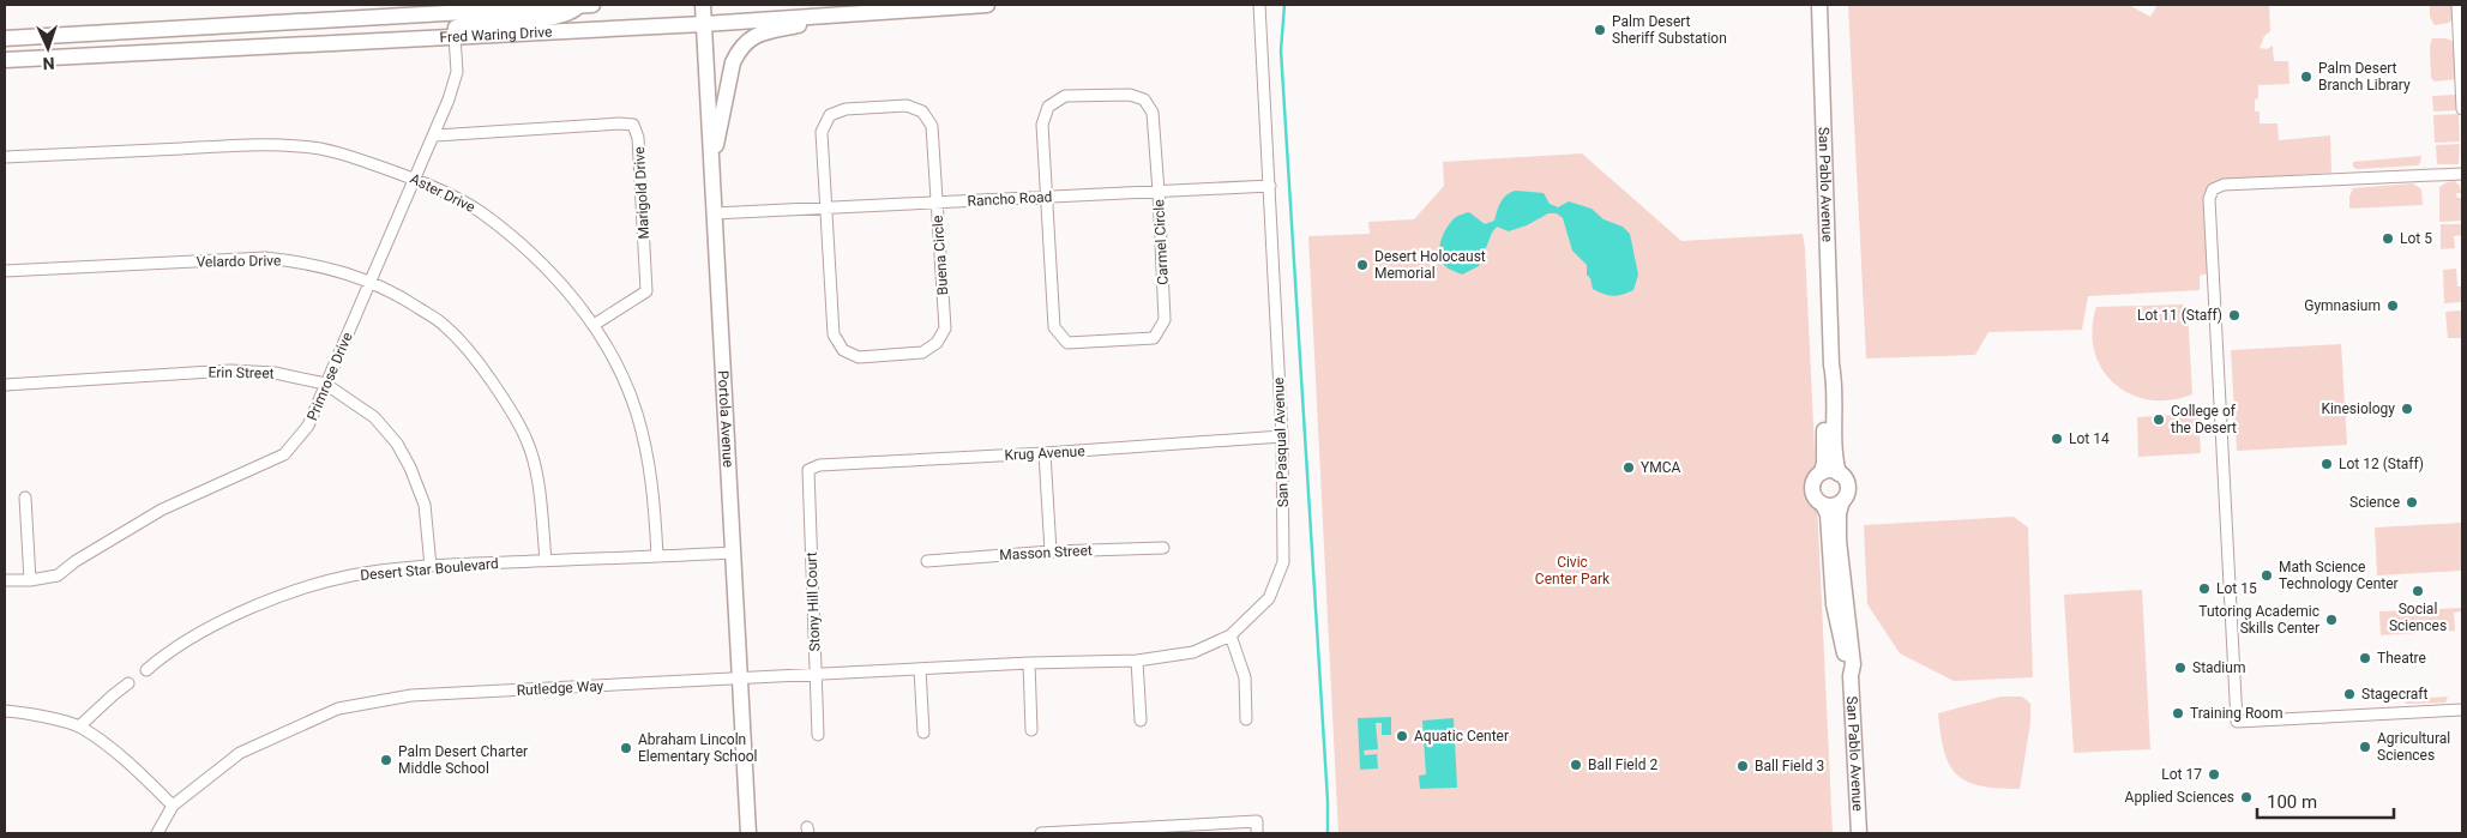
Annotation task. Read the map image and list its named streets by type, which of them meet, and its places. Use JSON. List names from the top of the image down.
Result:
{
  "streets": {
    "main road": ["Fred Waring Drive", "San Pablo Avenue", "Portola Avenue"],
    "street": [
      "Aster Drive",
      "Marigold Drive",
      "Rancho Road",
      "Carmel Circle",
      "Buena Circle",
      "Velardo Drive",
      "Erin Street",
      "Primrose Drive",
      "San Pasqual Avenue",
      "Krug Avenue",
      "Masson Street",
      "Desert Star Boulevard",
      "Stony Hill Court",
      "Rutledge Way"
    ]
  },
  "crossings": [
    ["Fred Waring Drive", "Primrose Drive"],
    ["Fred Waring Drive", "Portola Avenue"],
    ["Aster Drive", "Marigold Drive"],
    ["Aster Drive", "Primrose Drive"],
    ["Aster Drive", "Desert Star Boulevard"],
    ["Marigold Drive", "Primrose Drive"],
    ["Rancho Road", "Carmel Circle"],
    ["Rancho Road", "Buena Circle"],
    ["Rancho Road", "Portola Avenue"],
    ["Rancho Road", "San Pasqual Avenue"],
    ["Velardo Drive", "Primrose Drive"],
    ["Velardo Drive", "Desert Star Boulevard"],
    ["Erin Street", "Primrose Drive"],
    ["Erin Street", "Desert Star Boulevard"],
    ["Portola Avenue", "Desert Star Boulevard"],
    ["Portola Avenue", "Rutledge Way"],
    ["San Pasqual Avenue", "Krug Avenue"],
    ["San Pasqual Avenue", "Rutledge Way"],
    ["Krug Avenue", "Stony Hill Court"],
    ["Stony Hill Court", "Rutledge Way"]
  ],
  "parks": ["Civic Center Park"],
  "places": [
    "Palm Desert Sheriff Substation",
    "Palm Desert Branch Library",
    "Lot 5",
    "Desert Holocaust Memorial",
    "Gymnasium",
    "Lot 11 (Staff)",
    "Kinesiology",
    "College of the Desert",
    "Lot 14",
    "Lot 12 (Staff)",
    "YMCA",
    "Science",
    "Math Science Technology Center",
    "Lot 15",
    "Social Sciences",
    "Tutoring Academic Skills Center",
    "Theatre",
    "Stadium",
    "Stagecraft",
    "Training Room",
    "Aquatic Center",
    "Agricultural Sciences",
    "Abraham Lincoln Elementary School",
    "Palm Desert Charter Middle School",
    "Ball Field 2",
    "Ball Field 3",
    "Lot 17",
    "Applied Sciences"
  ],
  "scale_bar": "100 m",
  "north": "bottom"
}
